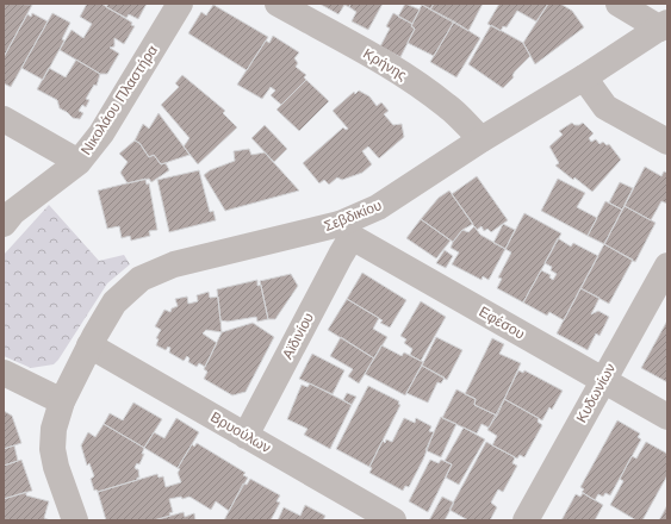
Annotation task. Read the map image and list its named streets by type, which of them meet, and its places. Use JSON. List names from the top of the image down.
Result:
{
  "streets": {
    "street": [
      "Κρήνης",
      "Νικολάου Πλαστήρα",
      "Σεβδικίου",
      "Εφέσου",
      "Αϊδινίου",
      "Κυδωνίων",
      "Βρυούλων"
    ]
  },
  "crossings": [
    ["Κρήνης", "Σεβδικίου"],
    ["Σεβδικίου", "Εφέσου"],
    ["Σεβδικίου", "Αϊδινίου"],
    ["Σεβδικίου", "Βρυούλων"],
    ["Εφέσου", "Αϊδινίου"],
    ["Εφέσου", "Κυδωνίων"],
    ["Αϊδινίου", "Βρυούλων"]
  ]
}
